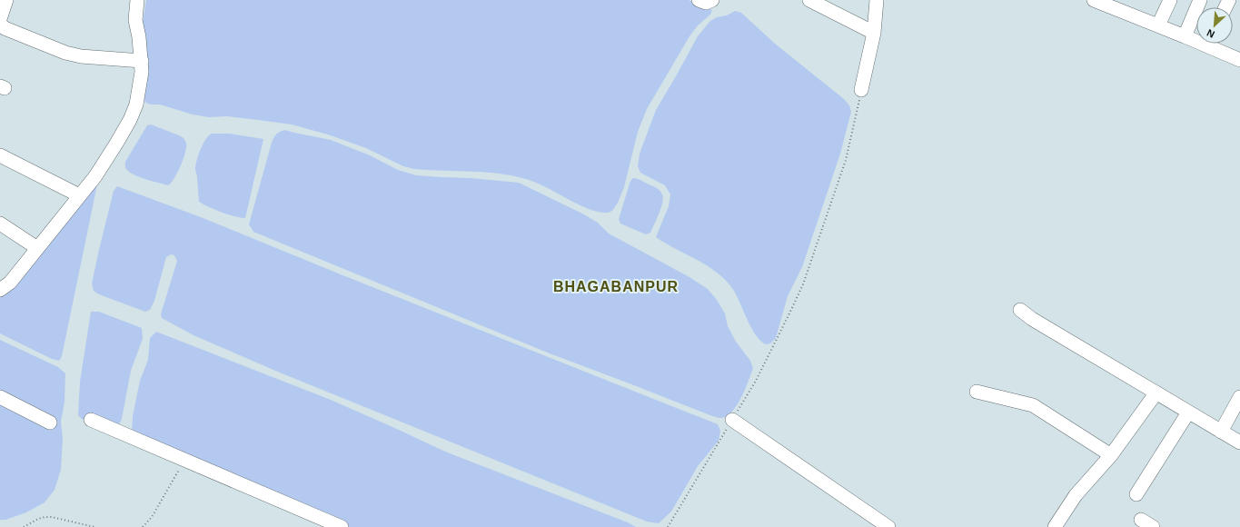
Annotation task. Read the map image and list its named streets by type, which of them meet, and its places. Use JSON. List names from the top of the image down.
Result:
{
  "districts": ["BHAGABANPUR"],
  "north": "bottom left"
}
